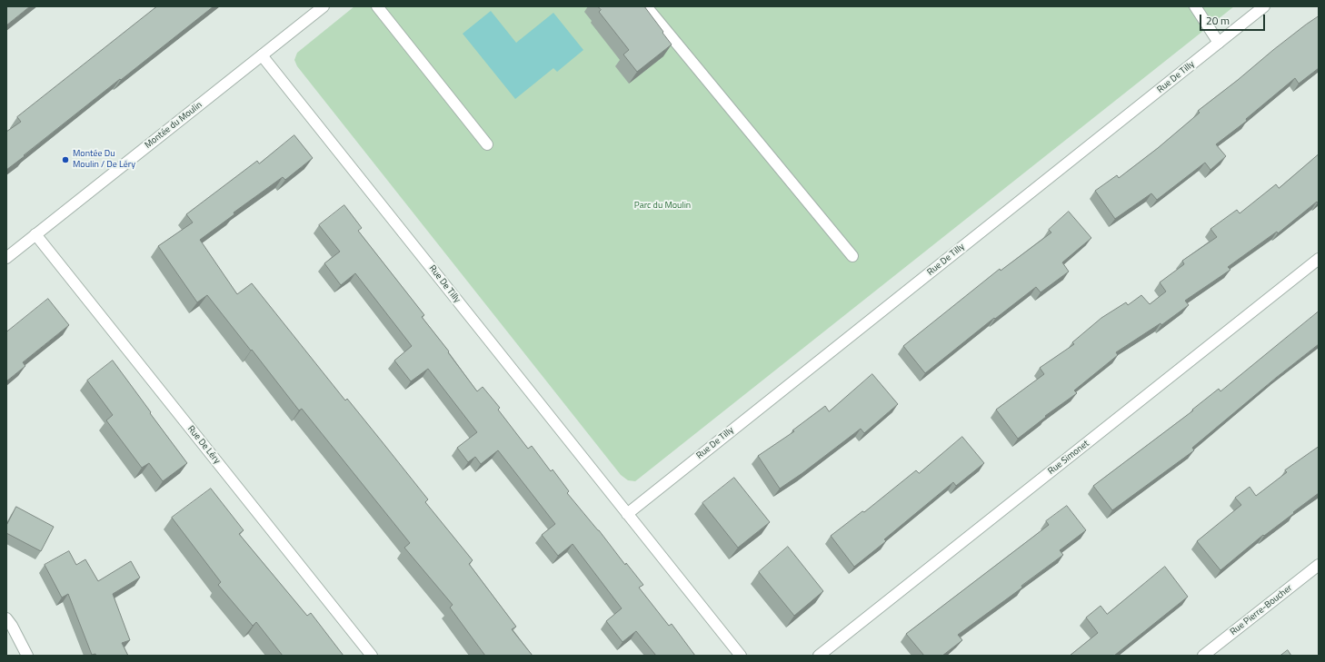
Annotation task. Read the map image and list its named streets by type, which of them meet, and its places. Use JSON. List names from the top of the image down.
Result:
{
  "streets": {
    "street": [
      "Rue De Tilly",
      "Montée du Moulin",
      "Rue De Léry",
      "Rue Simonet",
      "Rue Pierre-Boucher"
    ]
  },
  "crossings": [
    ["Rue De Tilly", "Montée du Moulin"],
    ["Montée du Moulin", "Rue De Léry"]
  ],
  "parks": ["Parc du Moulin"],
  "places": ["Montée Du Moulin / De Léry"],
  "scale_bar": "20 m"
}
